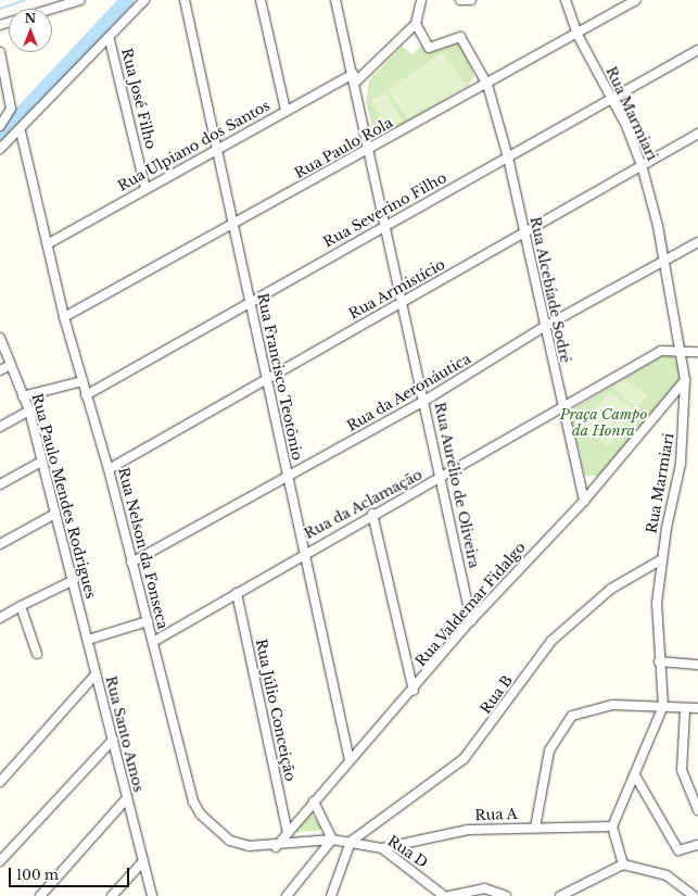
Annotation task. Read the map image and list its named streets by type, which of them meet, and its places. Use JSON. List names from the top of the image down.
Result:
{
  "streets": {
    "street": [
      "Rua José Filho",
      "Rua Marmiari",
      "Rua Ulpiano dos Santos",
      "Rua Paulo Rola",
      "Rua Severino Filho",
      "Rua Armistício",
      "Rua Alcebíade Sodré",
      "Rua Francisco Teotônio",
      "Rua da Aeronáutica",
      "Rua Aurélio de Oliveira",
      "Rua Paulo Mendes Rodrigues",
      "Rua da Aclamação",
      "Rua Nelson da Fonseca",
      "Rua Valdemar Fidalgo",
      "Rua B",
      "Rua Júlio Conceição",
      "Rua Santo Amos",
      "Rua A",
      "Rua D"
    ]
  },
  "crossings": [
    ["Rua José Filho", "Rua Ulpiano dos Santos"],
    ["Rua Marmiari", "Rua Paulo Rola"],
    ["Rua Marmiari", "Rua Severino Filho"],
    ["Rua Marmiari", "Rua Armistício"],
    ["Rua Marmiari", "Rua da Aeronáutica"],
    ["Rua Marmiari", "Rua da Aclamação"],
    ["Rua Marmiari", "Rua Valdemar Fidalgo"],
    ["Rua Marmiari", "Rua B"],
    ["Rua Marmiari", "Rua A"],
    ["Rua Ulpiano dos Santos", "Rua Francisco Teotônio"],
    ["Rua Ulpiano dos Santos", "Rua Aurélio de Oliveira"],
    ["Rua Ulpiano dos Santos", "Rua Nelson da Fonseca"],
    ["Rua Paulo Rola", "Rua Alcebíade Sodré"],
    ["Rua Paulo Rola", "Rua Francisco Teotônio"],
    ["Rua Paulo Rola", "Rua Aurélio de Oliveira"],
    ["Rua Paulo Rola", "Rua Nelson da Fonseca"],
    ["Rua Severino Filho", "Rua Alcebíade Sodré"],
    ["Rua Severino Filho", "Rua Francisco Teotônio"],
    ["Rua Severino Filho", "Rua Aurélio de Oliveira"],
    ["Rua Severino Filho", "Rua Nelson da Fonseca"],
    ["Rua Armistício", "Rua Alcebíade Sodré"],
    ["Rua Armistício", "Rua Francisco Teotônio"],
    ["Rua Armistício", "Rua Aurélio de Oliveira"],
    ["Rua Armistício", "Rua Nelson da Fonseca"],
    ["Rua Alcebíade Sodré", "Rua da Aeronáutica"],
    ["Rua Alcebíade Sodré", "Rua da Aclamação"],
    ["Rua Alcebíade Sodré", "Rua Valdemar Fidalgo"],
    ["Rua Francisco Teotônio", "Rua da Aeronáutica"],
    ["Rua Francisco Teotônio", "Rua da Aclamação"],
    ["Rua Francisco Teotônio", "Rua Valdemar Fidalgo"],
    ["Rua da Aeronáutica", "Rua Aurélio de Oliveira"],
    ["Rua da Aeronáutica", "Rua Nelson da Fonseca"],
    ["Rua Aurélio de Oliveira", "Rua da Aclamação"],
    ["Rua Aurélio de Oliveira", "Rua Valdemar Fidalgo"],
    ["Rua Paulo Mendes Rodrigues", "Rua Santo Amos"],
    ["Rua da Aclamação", "Rua Nelson da Fonseca"],
    ["Rua da Aclamação", "Rua Júlio Conceição"],
    ["Rua Nelson da Fonseca", "Rua Valdemar Fidalgo"],
    ["Rua Nelson da Fonseca", "Rua B"],
    ["Rua Nelson da Fonseca", "Rua D"],
    ["Rua Valdemar Fidalgo", "Rua Júlio Conceição"],
    ["Rua B", "Rua D"],
    ["Rua A", "Rua D"]
  ],
  "parks": ["Praça Campo da Honra"],
  "scale_bar": "100 m",
  "north": "top"
}
